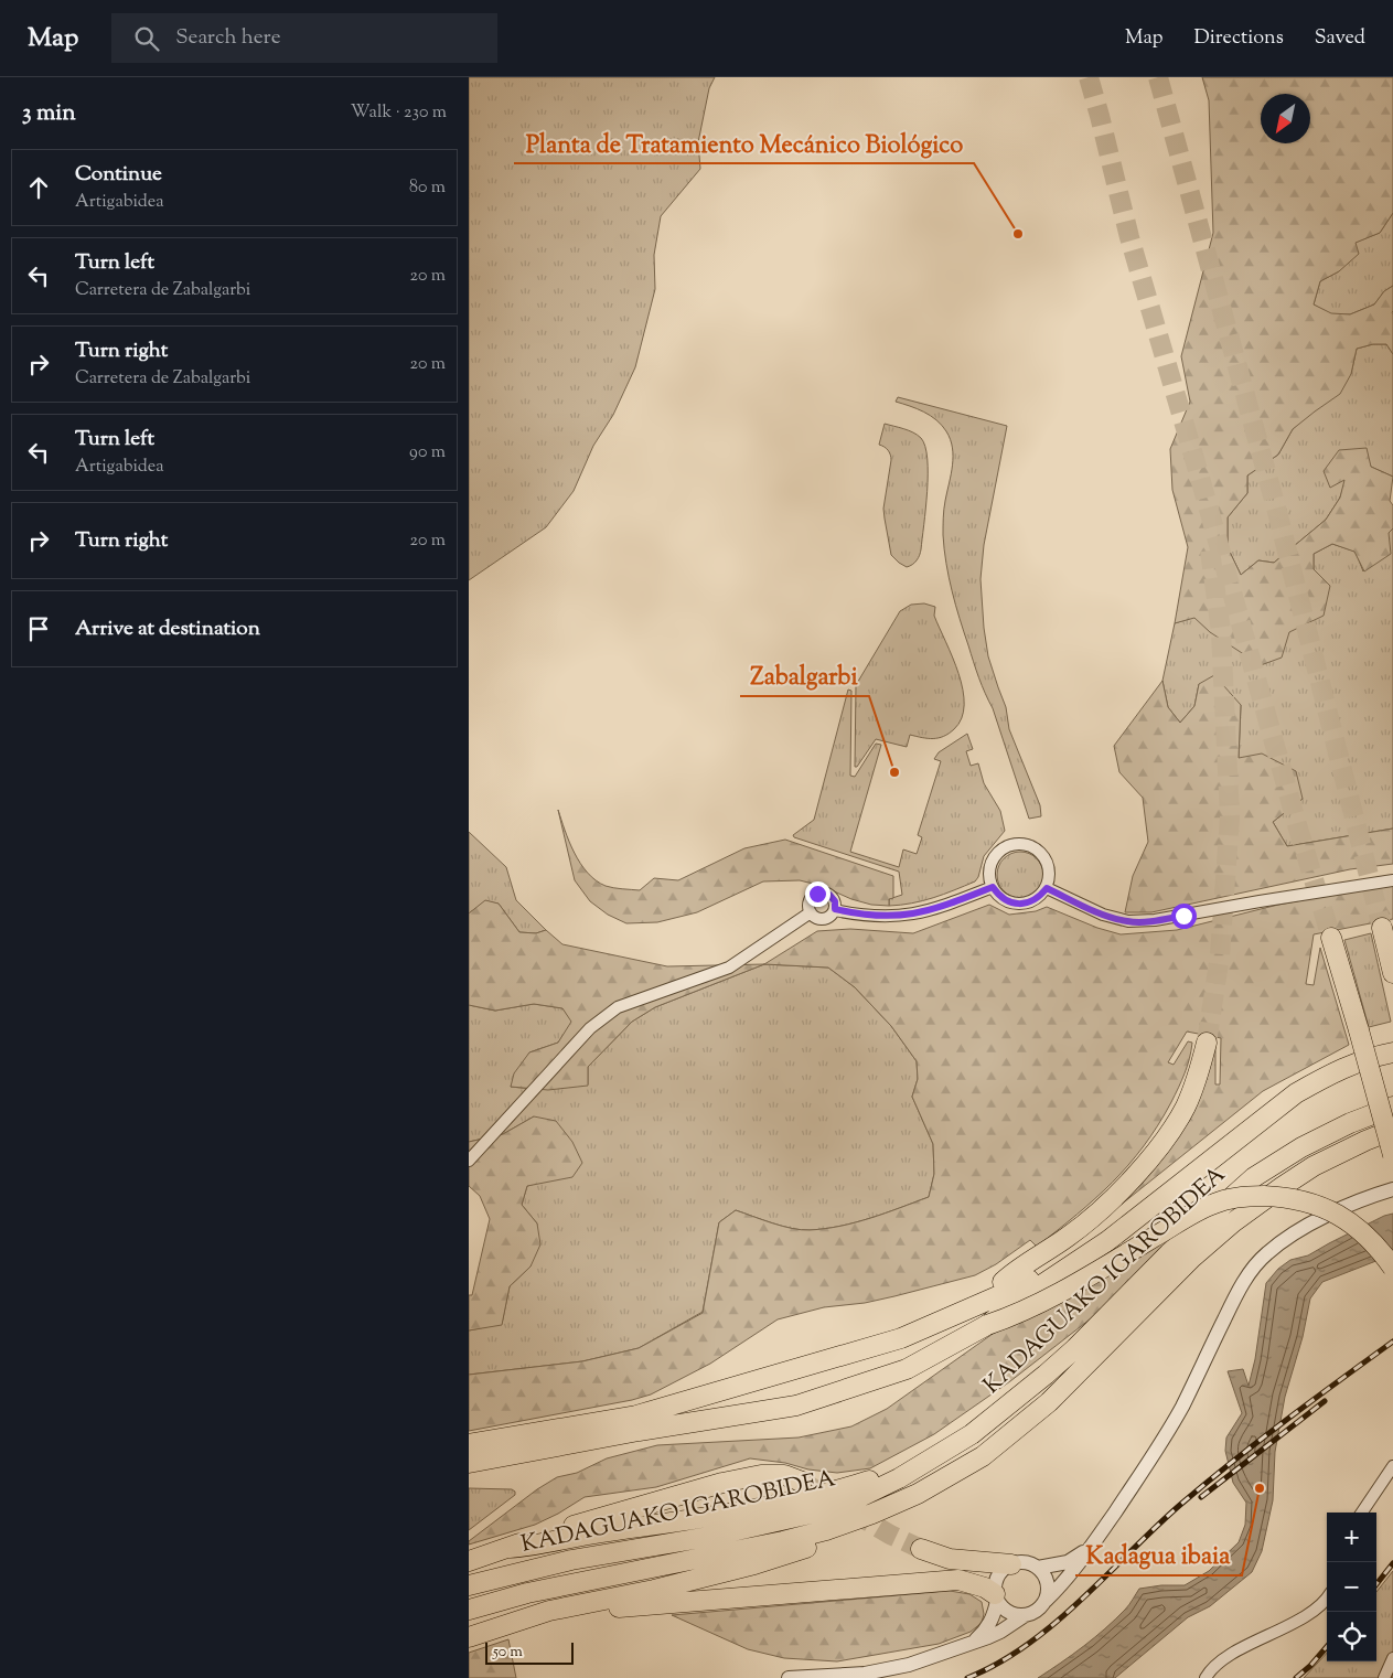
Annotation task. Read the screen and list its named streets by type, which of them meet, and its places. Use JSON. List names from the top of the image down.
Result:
{
  "streets": {
    "highway": ["KADAGUAKO IGAROBIDEA"]
  },
  "places": ["Planta de Tratamiento Mecánico Biológico", "Zabalgarbi", "Kadagua ibaia"],
  "scale_bar": "50 m",
  "north": "bottom left",
  "page": {
    "header": "Map",
    "search": "Search here",
    "nav": ["Map", "Directions", "Saved"],
    "heading": ["3 min", "Walk · 230 m"],
    "list": [
      ["Continue", "Artigabidea", "80 m"],
      ["Turn left", "Carretera de Zabalgarbi", "20 m"],
      ["Turn right", "Carretera de Zabalgarbi", "20 m"],
      ["Turn left", "Artigabidea", "90 m"],
      ["Turn right", "20 m"],
      "Arrive at destination"
    ],
    "map_buttons": ["+", "−"],
    "scale": "50 m"
  }
}
